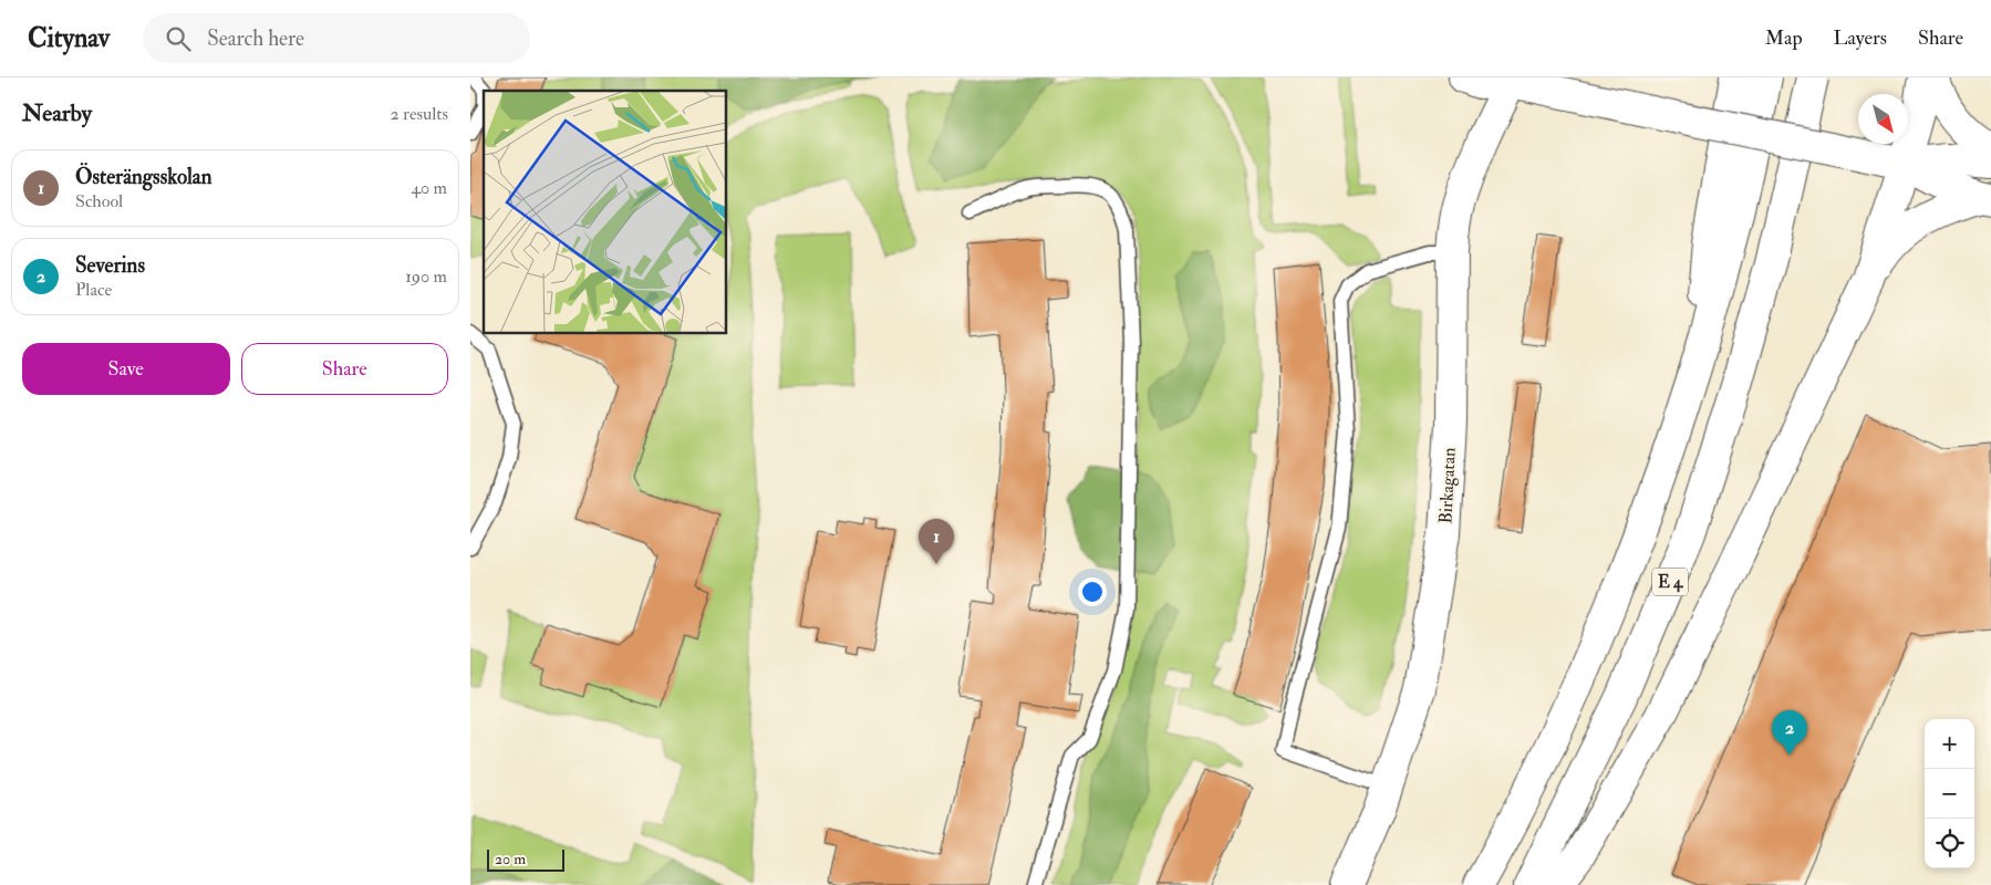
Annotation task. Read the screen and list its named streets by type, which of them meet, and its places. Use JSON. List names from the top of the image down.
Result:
{
  "streets": {
    "main road": ["Birkagatan", "E 4"]
  },
  "scale_bar": "20 m",
  "north": "bottom right",
  "page": {
    "header": "Citynav",
    "search": "Search here",
    "nav": ["Map", "Layers", "Share"],
    "heading": ["Nearby", "2 results"],
    "list": [
      {
        "mark": "1",
        "name": "Österängsskolan",
        "note": "School",
        "value": "40 m"
      },
      {
        "mark": "2",
        "name": "Severins",
        "note": "Place",
        "value": "190 m"
      }
    ],
    "buttons": ["Save", "Share"],
    "pins": ["1", "2"],
    "map_buttons": ["+", "−"],
    "scale": "20 m"
  }
}
